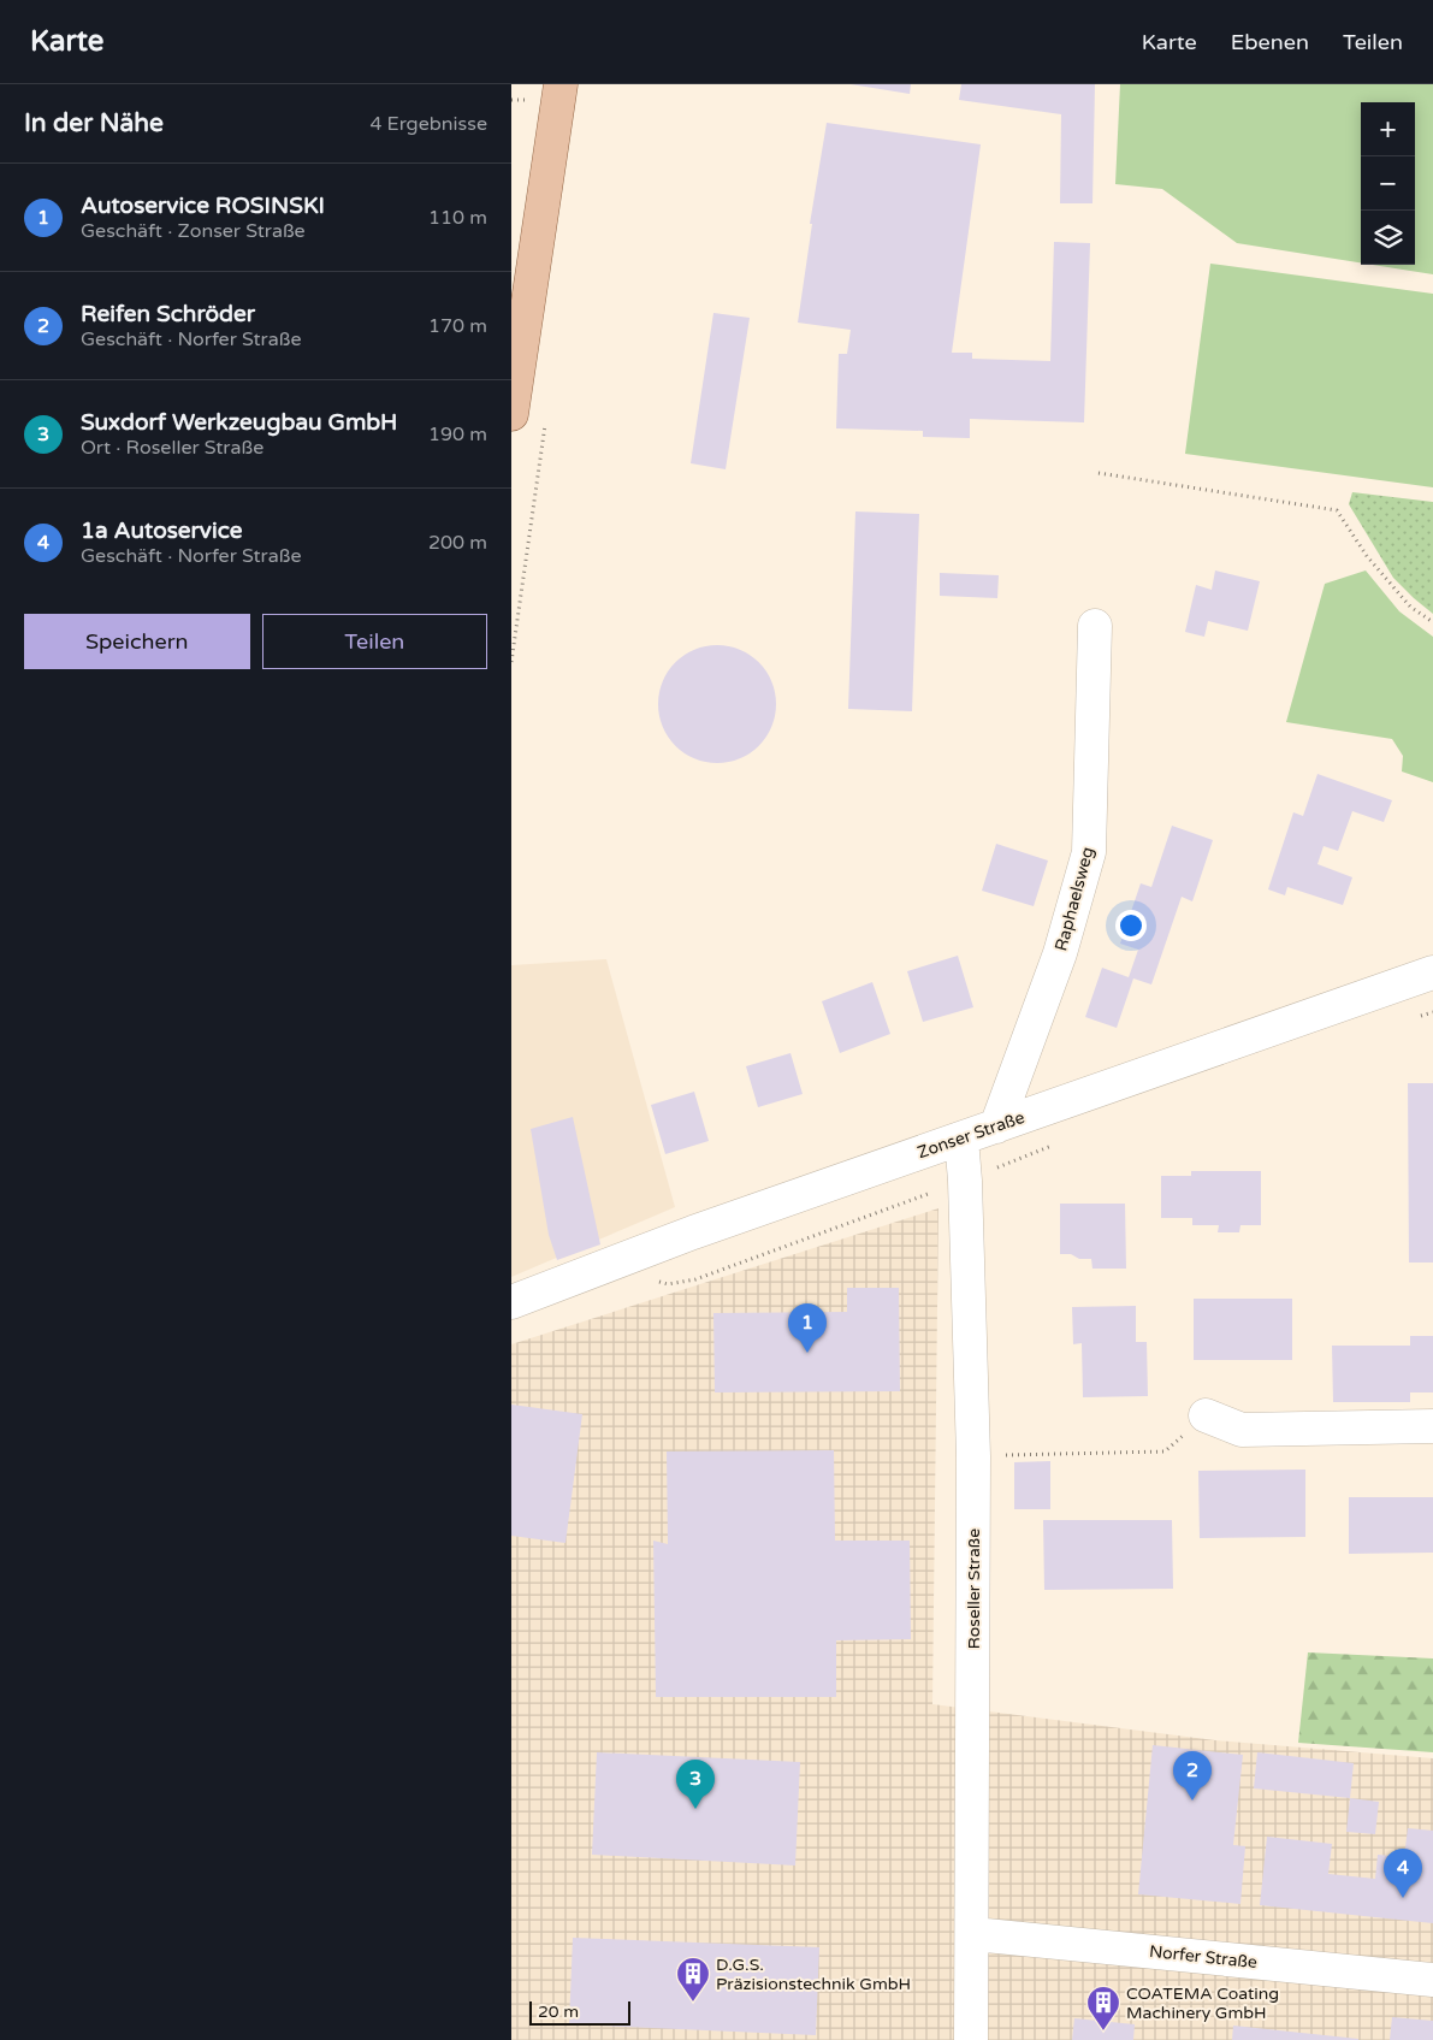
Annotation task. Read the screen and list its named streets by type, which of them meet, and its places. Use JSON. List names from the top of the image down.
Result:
{
  "streets": {
    "street": [
      "Raphaelsweg",
      "Zonser Straße",
      "Roseller Straße",
      "Norfer Straße"
    ]
  },
  "crossings": [
    ["Raphaelsweg", "Zonser Straße"],
    ["Zonser Straße", "Roseller Straße"],
    ["Roseller Straße", "Norfer Straße"]
  ],
  "places": {
    "building": ["D.G.S. Präzisionstechnik GmbH", "COATEMA Coating Machinery GmbH"]
  },
  "scale_bar": "20 m",
  "page": {
    "header": "Karte",
    "nav": ["Karte", "Ebenen", "Teilen"],
    "heading": ["In der Nähe", "4 Ergebnisse"],
    "map_buttons": ["+", "−"],
    "list": [
      {
        "mark": "1",
        "name": "Autoservice ROSINSKI",
        "note": "Geschäft · Zonser Straße",
        "value": "110 m"
      },
      {
        "mark": "2",
        "name": "Reifen Schröder",
        "note": "Geschäft · Norfer Straße",
        "value": "170 m"
      },
      {
        "mark": "3",
        "name": "Suxdorf Werkzeugbau GmbH",
        "note": "Ort · Roseller Straße",
        "value": "190 m"
      },
      {
        "mark": "4",
        "name": "1a Autoservice",
        "note": "Geschäft · Norfer Straße",
        "value": "200 m"
      }
    ],
    "buttons": ["Speichern", "Teilen"],
    "pins": [
      "1",
      "2",
      "3",
      "4"
    ],
    "scale": "20 m"
  }
}
